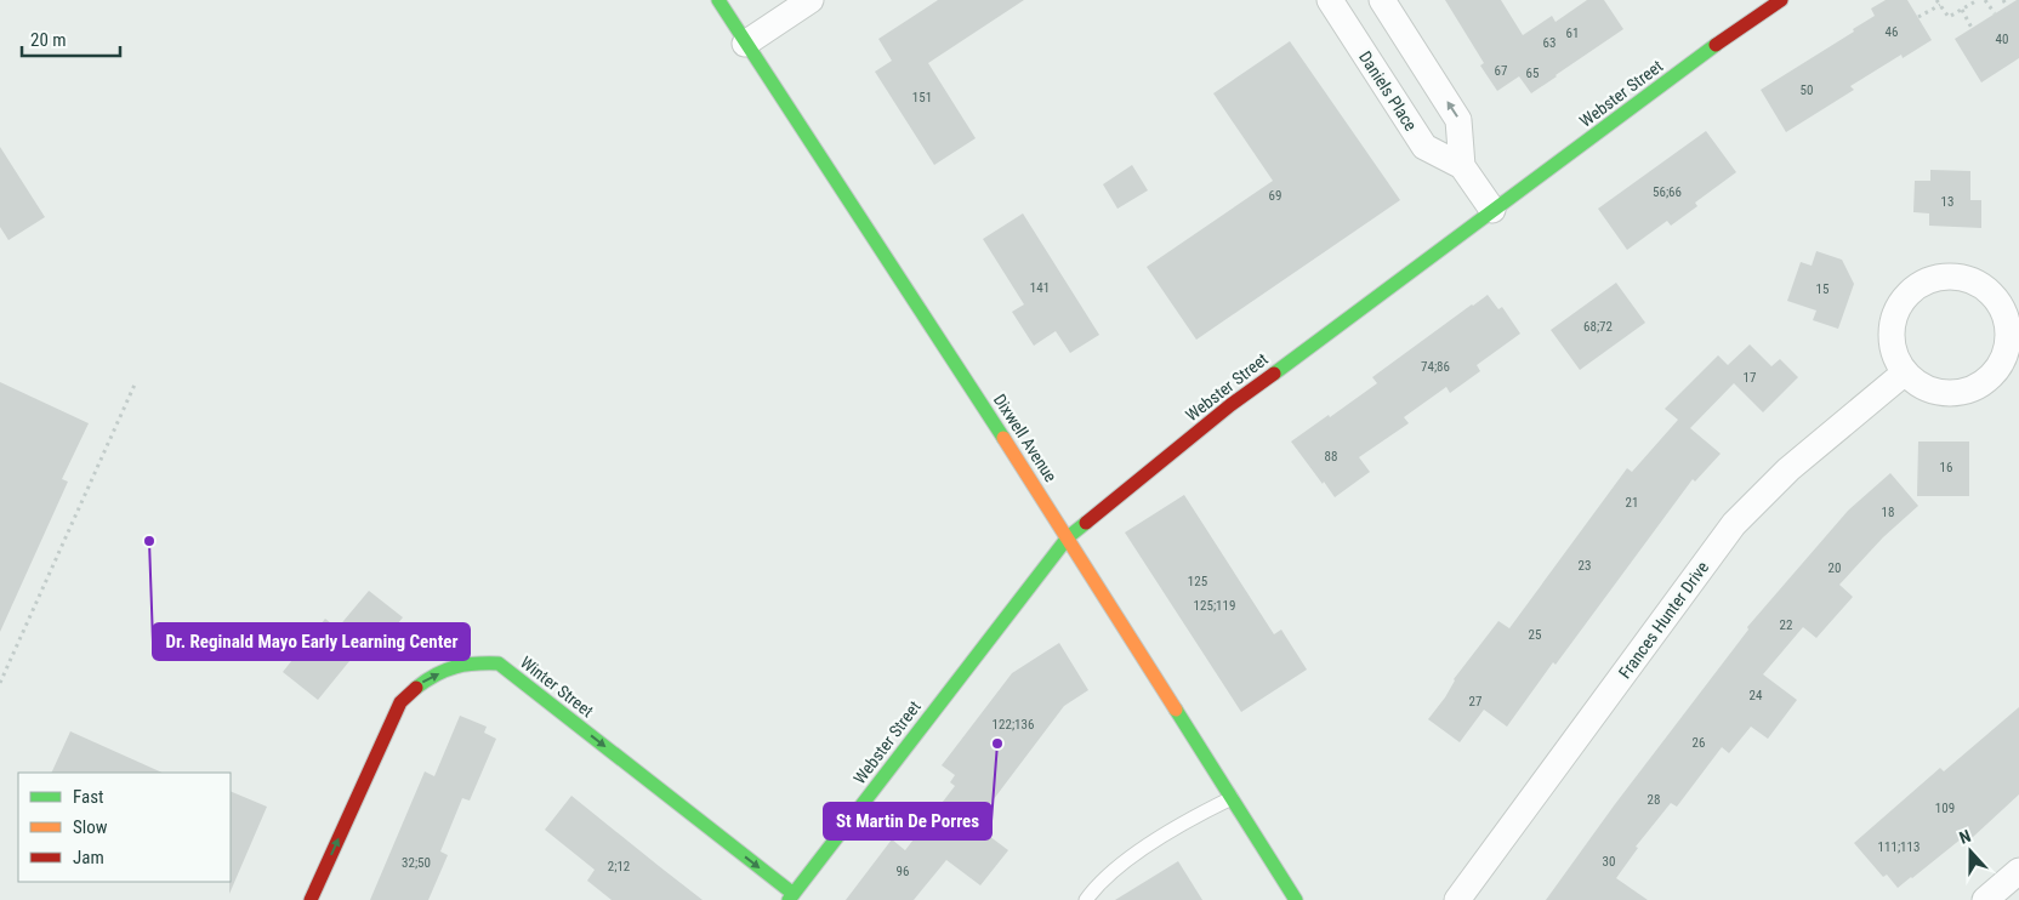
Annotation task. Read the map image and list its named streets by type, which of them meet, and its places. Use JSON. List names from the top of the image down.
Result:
{
  "streets": {
    "street": [
      "Daniels Place",
      "Webster Street",
      "Dixwell Avenue",
      "Frances Hunter Drive",
      "Winter Street"
    ]
  },
  "crossings": [
    ["Daniels Place", "Webster Street"],
    ["Webster Street", "Dixwell Avenue"],
    ["Webster Street", "Winter Street"]
  ],
  "places": ["Dr. Reginald Mayo Early Learning Center", "St Martin De Porres"],
  "house_numbers": [
    "46",
    "61",
    "40",
    "63",
    "67",
    "65",
    "50",
    "151",
    "56;66",
    "69",
    "13",
    "141",
    "15",
    "68;72",
    "74;86",
    "17",
    "88",
    "16",
    "21",
    "18",
    "23",
    "20",
    "125",
    "125;119",
    "22",
    "25",
    "24",
    "27",
    "122;136",
    "26",
    "28",
    "109",
    "111;113",
    "30",
    "32;50",
    "2;12",
    "96"
  ],
  "legend": ["Fast", "Slow", "Jam"],
  "scale_bar": "20 m",
  "north": "top"
}
